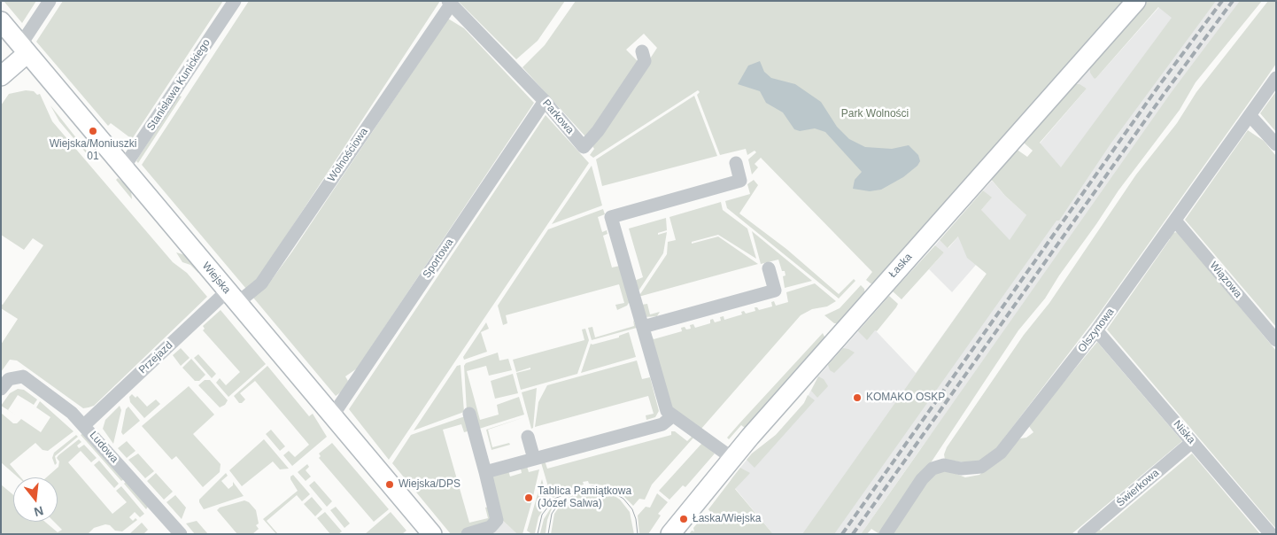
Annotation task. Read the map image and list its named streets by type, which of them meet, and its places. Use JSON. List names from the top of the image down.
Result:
{
  "streets": {
    "main road": ["Łaska", "Wiejska"],
    "street": [
      "Stanisława Kunickiego",
      "Parkowa",
      "Wolnościowa",
      "Sportowa",
      "Wiązowa",
      "Olszynowa",
      "Przejazd",
      "Niska",
      "Ludowa",
      "Świerkowa"
    ]
  },
  "crossings": [
    ["Stanisława Kunickiego", "Wiejska"],
    ["Parkowa", "Wolnościowa"],
    ["Parkowa", "Sportowa"],
    ["Wolnościowa", "Wiejska"],
    ["Wolnościowa", "Przejazd"],
    ["Sportowa", "Wiejska"],
    ["Wiejska", "Przejazd"],
    ["Wiązowa", "Olszynowa"],
    ["Olszynowa", "Niska"],
    ["Przejazd", "Ludowa"],
    ["Niska", "Świerkowa"]
  ],
  "parks": ["Park Wolności"],
  "places": [
    "Wiejska/Moniuszki 01",
    "KOMAKO OSKP",
    "Wiejska/DPS",
    "Tablica Pamiątkowa (Józef Salwa)",
    "Łaska/Wiejska"
  ],
  "north": "bottom"
}
